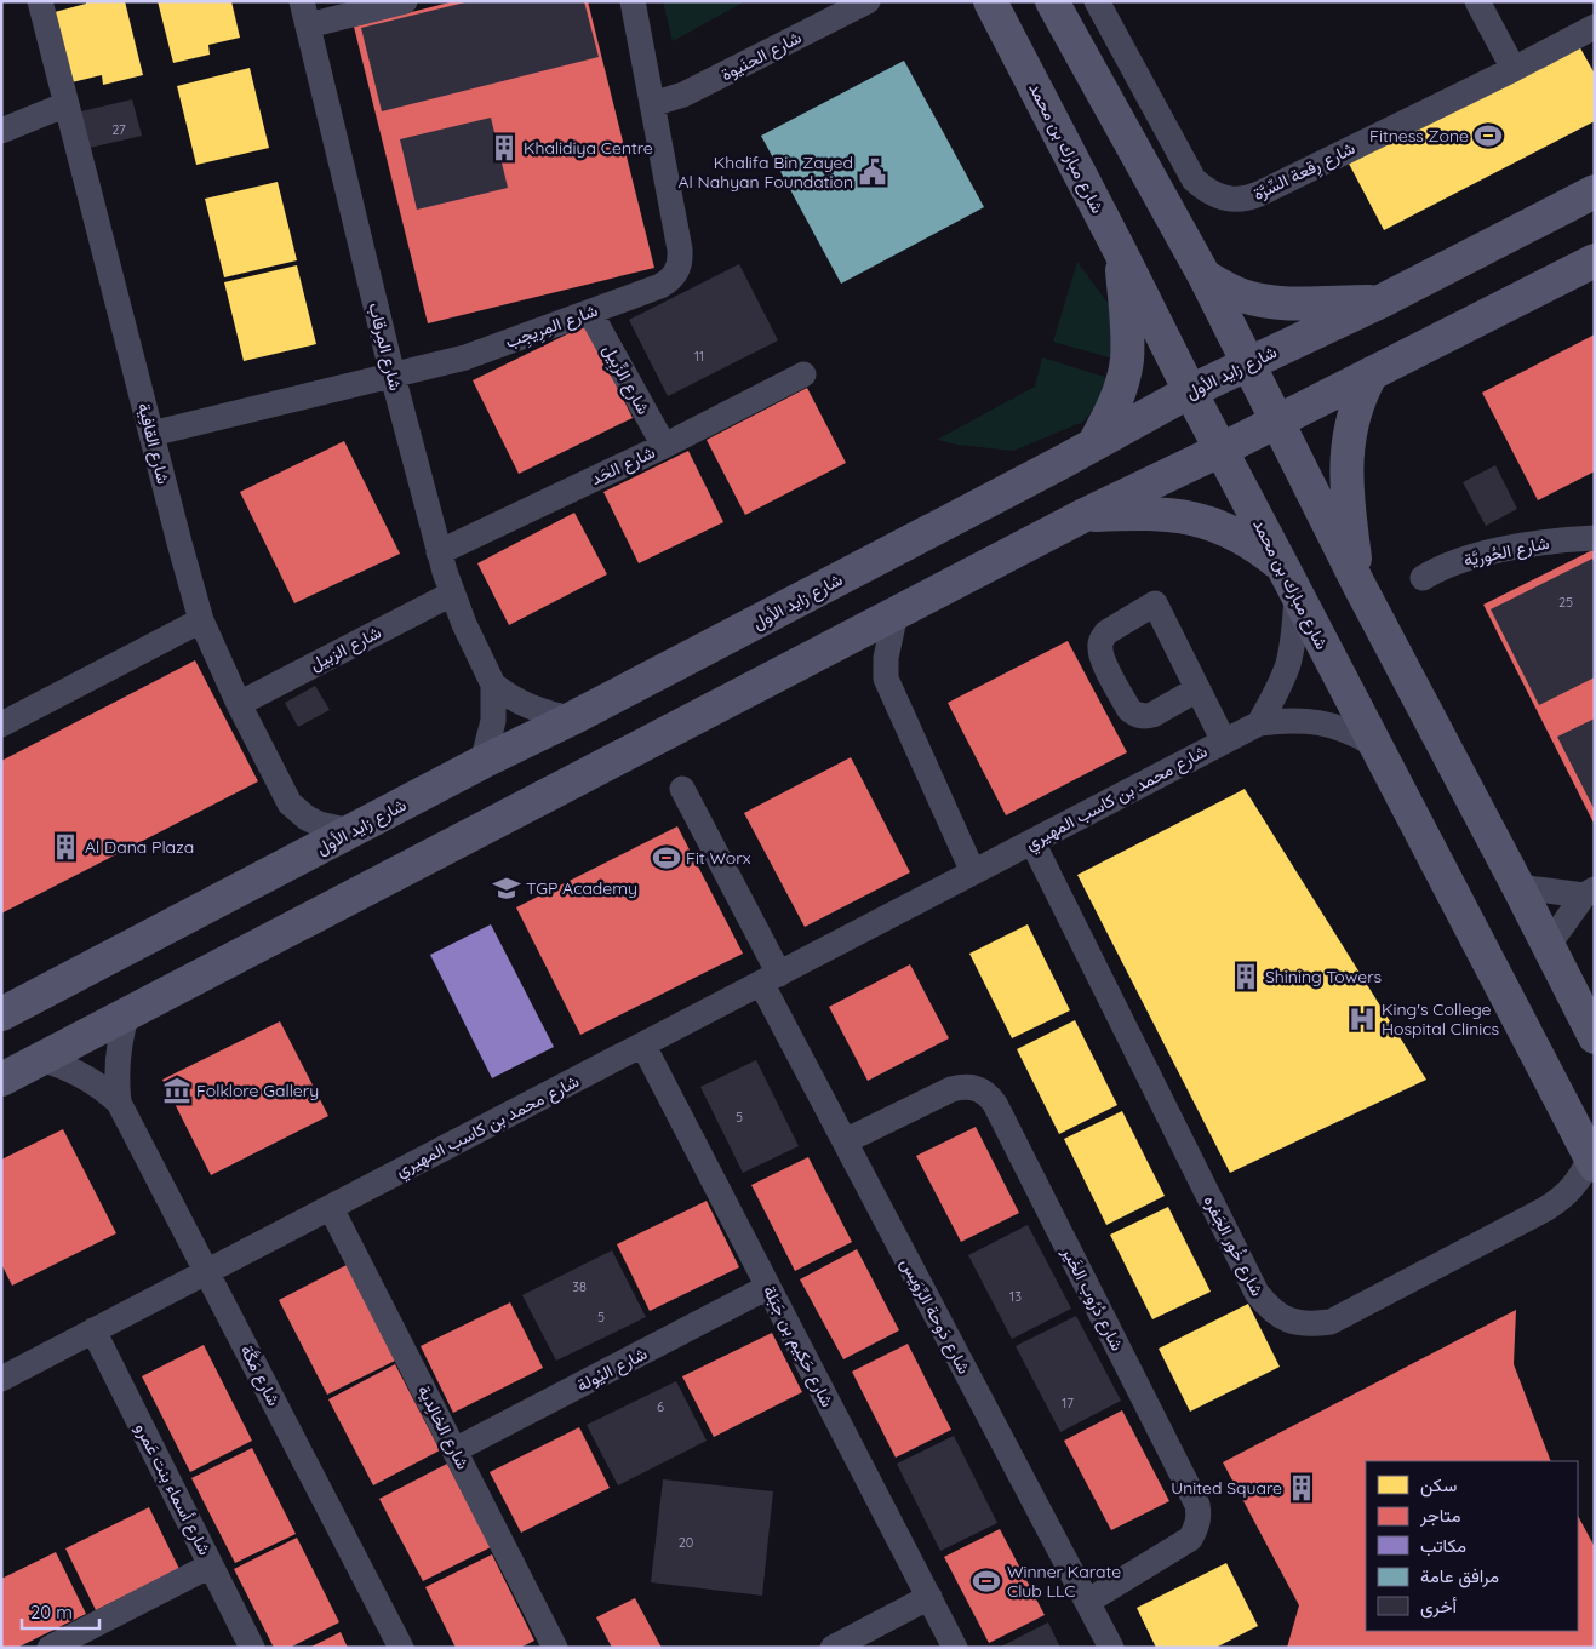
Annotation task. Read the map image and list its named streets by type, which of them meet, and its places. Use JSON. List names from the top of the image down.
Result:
{
  "streets": {
    "main road": ["شارع مبارك بن محمد", "شارع زايد الأول"],
    "street": [
      "شارع الحنَيوة",
      "شارع رِقعة السِّرَّة",
      "شارع المِرِيجِب",
      "شارع المِرقاب",
      "شارع الزِّبِيل",
      "شارع القافِية",
      "شارع الحَد",
      "شارع الحُوريَّة",
      "شارع الزبيل",
      "شارع محمد بن كاسب المهيري",
      "شارع خُور الجَفره",
      "شارع دُرُوب الخَير",
      "شارع دَوحة الرِّوَيس",
      "شارع حَكِيم بن جَبَلة",
      "شارع اليُولة",
      "شارع مَكَّة",
      "شارع الخالِدية",
      "شارع أسماء بنت عَمرو"
    ]
  },
  "crossings": [
    ["شارع الحنَيوة", "شارع المِرِيجِب"],
    ["شارع مبارك بن محمد", "شارع زايد الأول"],
    ["شارع مبارك بن محمد", "شارع محمد بن كاسب المهيري"],
    ["شارع مبارك بن محمد", "شارع خُور الجَفره"],
    ["شارع المِرِيجِب", "شارع المِرقاب"],
    ["شارع المِرِيجِب", "شارع الزِّبِيل"],
    ["شارع المِرِيجِب", "شارع القافِية"],
    ["شارع المِرقاب", "شارع زايد الأول"],
    ["شارع المِرقاب", "شارع الحَد"],
    ["شارع المِرقاب", "شارع الزبيل"],
    ["شارع زايد الأول", "شارع القافِية"],
    ["شارع الزِّبِيل", "شارع الحَد"],
    ["شارع القافِية", "شارع الزبيل"],
    ["شارع محمد بن كاسب المهيري", "شارع خُور الجَفره"],
    ["شارع محمد بن كاسب المهيري", "شارع دَوحة الرِّوَيس"],
    ["شارع محمد بن كاسب المهيري", "شارع حَكِيم بن جَبَلة"],
    ["شارع محمد بن كاسب المهيري", "شارع مَكَّة"],
    ["شارع محمد بن كاسب المهيري", "شارع الخالِدية"],
    ["شارع محمد بن كاسب المهيري", "شارع أسماء بنت عَمرو"],
    ["شارع دُرُوب الخَير", "شارع دَوحة الرِّوَيس"],
    ["شارع حَكِيم بن جَبَلة", "شارع اليُولة"],
    ["شارع اليُولة", "شارع الخالِدية"]
  ],
  "places": {
    "sports": ["Fitness Zone", "Fit Worx", "Winner Karate Club LLC"],
    "building": [
      "Khalidiya Centre",
      "Al Dana Plaza",
      "Shining Towers",
      "United Square"
    ],
    "public building": ["Khalifa Bin Zayed Al Nahyan Foundation"],
    "school or university": ["TGP Academy"],
    "hospital": ["King's College Hospital Clinics"],
    "museum": ["Folklore Gallery"]
  },
  "house_numbers": [
    "27",
    "11",
    "25",
    "5",
    "38",
    "13",
    "5",
    "17",
    "6",
    "20"
  ],
  "legend": [
    "سكن",
    "متاجر",
    "مكاتب",
    "مرافق عامة",
    "أخرى"
  ],
  "scale_bar": "20 m"
}
